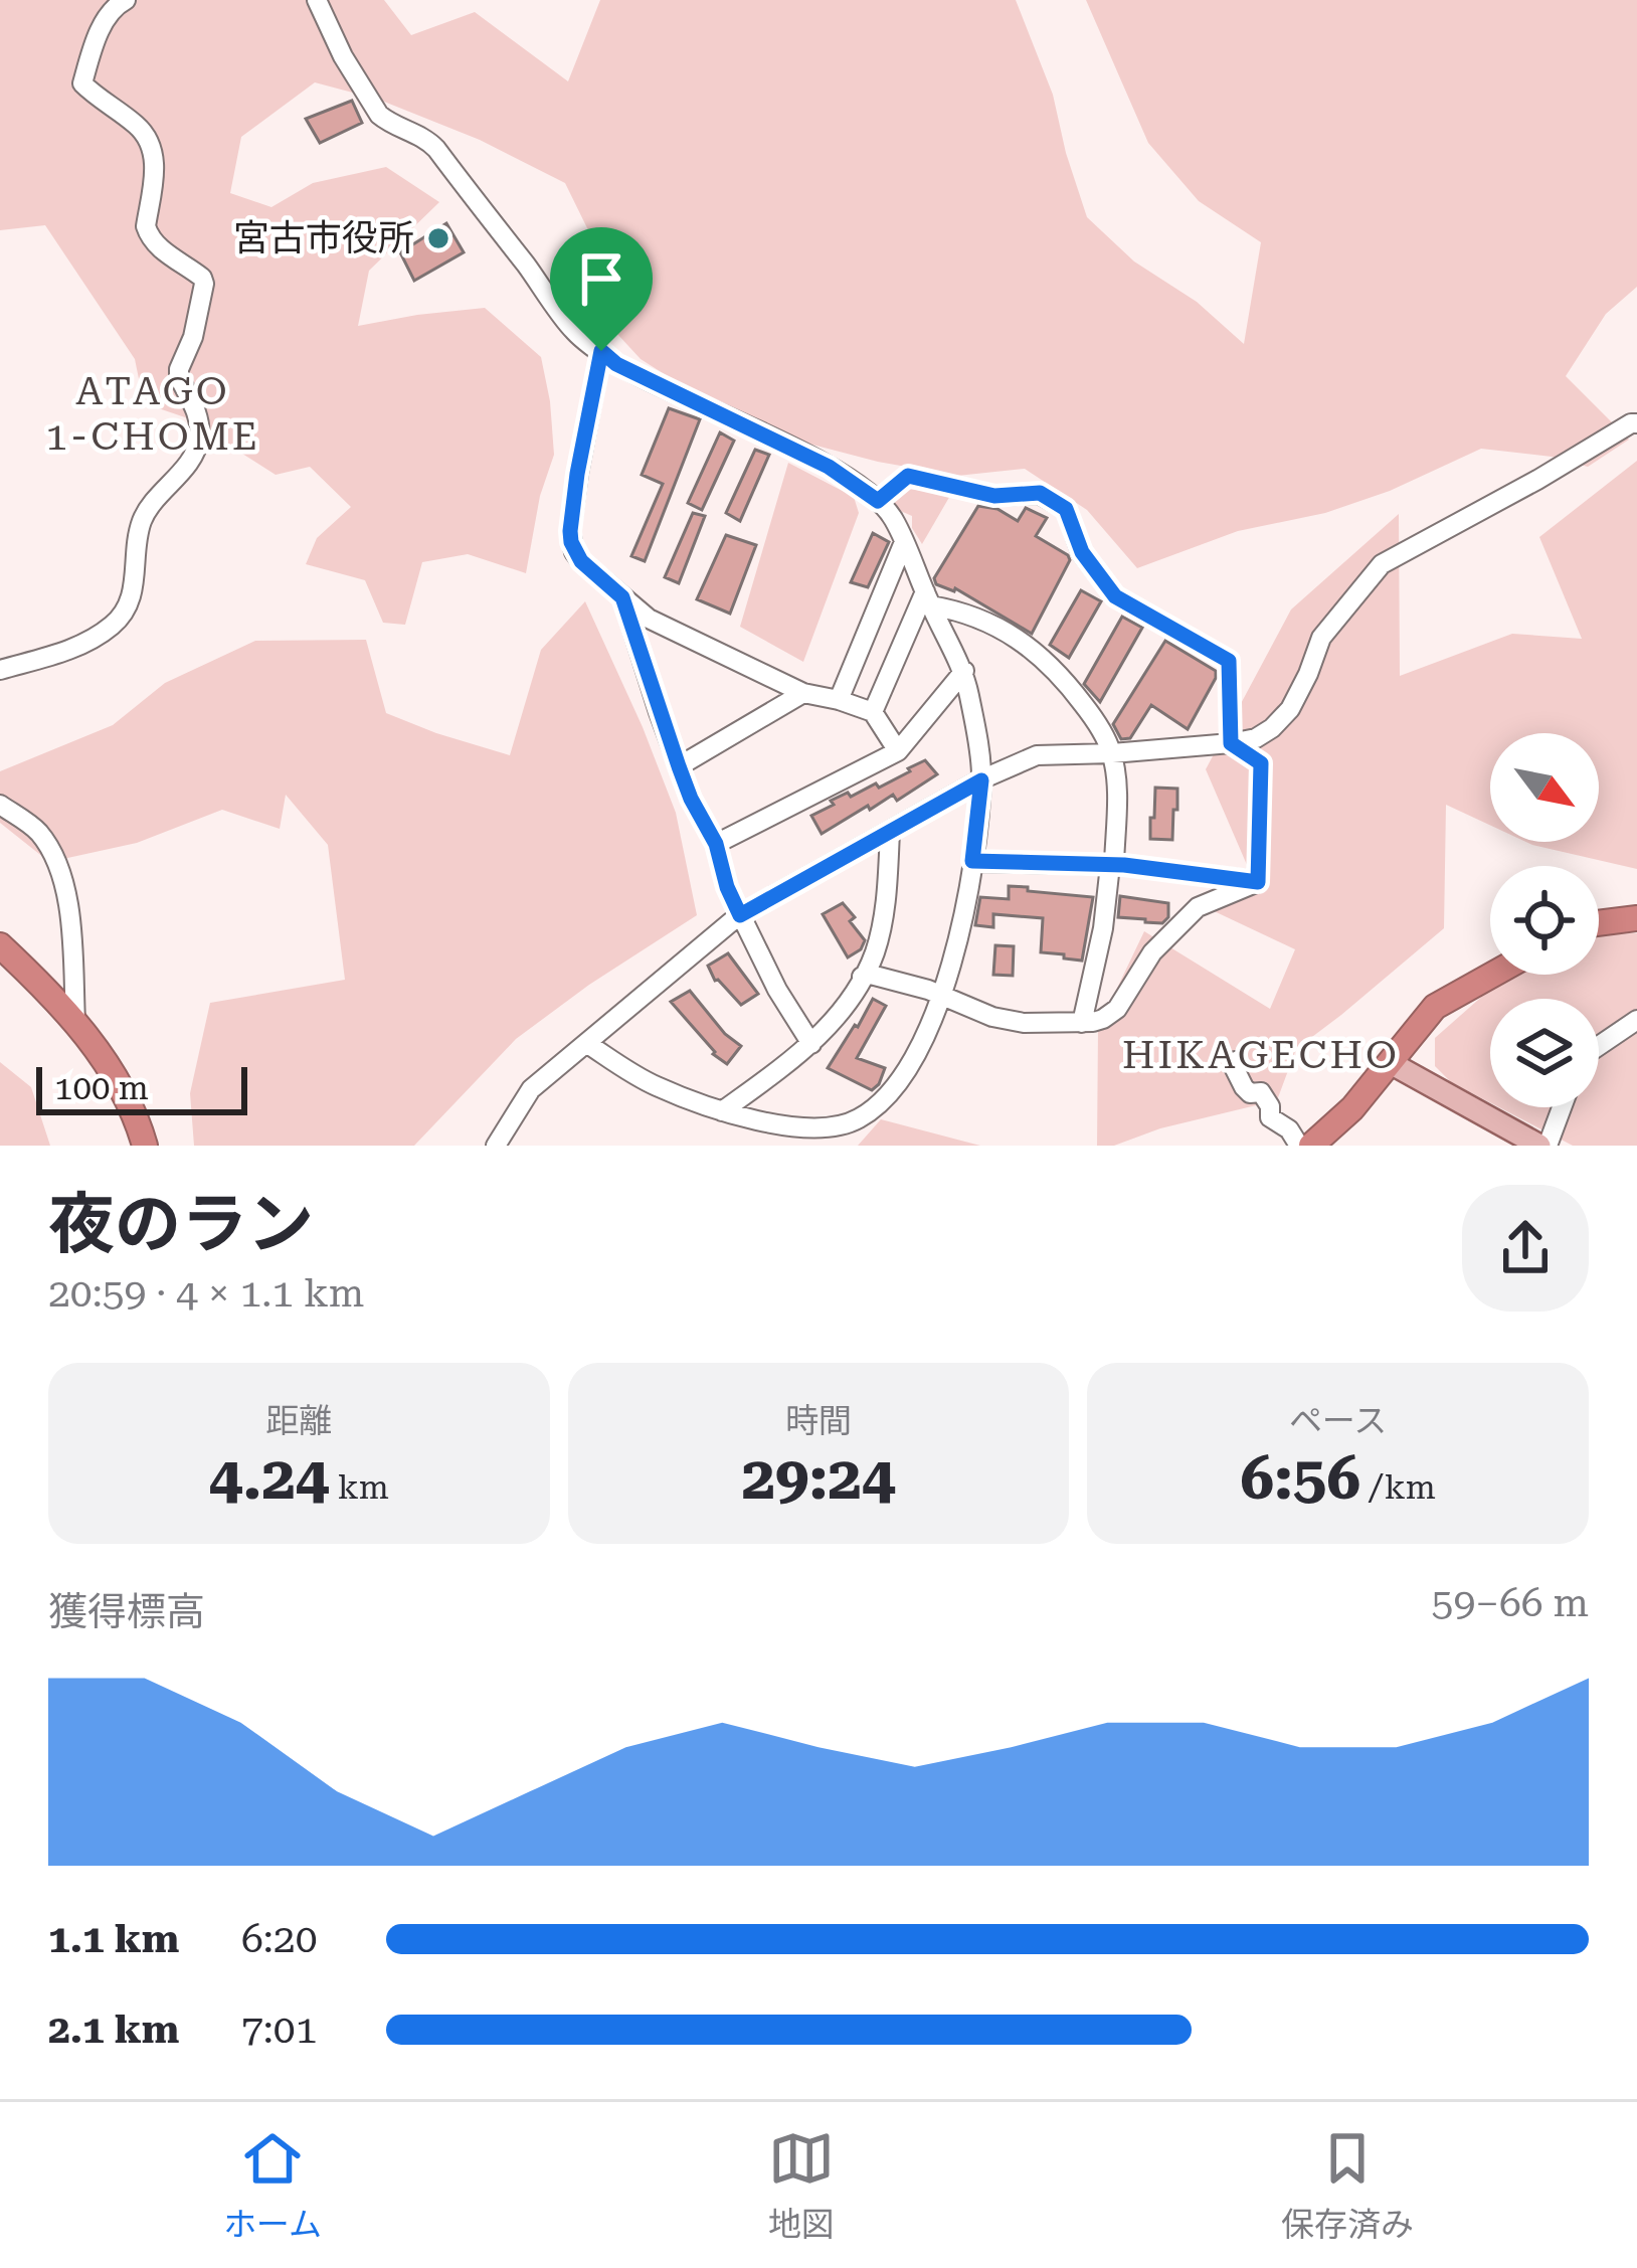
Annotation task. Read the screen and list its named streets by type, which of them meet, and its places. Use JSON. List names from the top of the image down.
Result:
{
  "districts": ["ATAGO 1-CHOME", "HIKAGECHO"],
  "places": ["宮古市役所"],
  "scale_bar": "100 m",
  "north": "bottom right",
  "page": {
    "scale": "100 m",
    "heading": ["夜のラン", "20:59 · 4 × 1.1 km"],
    "stats": [
      ["距離", "4.24 km"],
      ["時間", "29:24"],
      ["ペース", "6:56 /km"]
    ],
    "chart": ["獲得標高", "59–66 m"],
    "list": [
      {
        "name": "1.1 km",
        "note": "6:20"
      },
      {
        "name": "2.1 km",
        "note": "7:01"
      }
    ],
    "tabs": ["ホーム", "地図", "保存済み"]
  }
}
